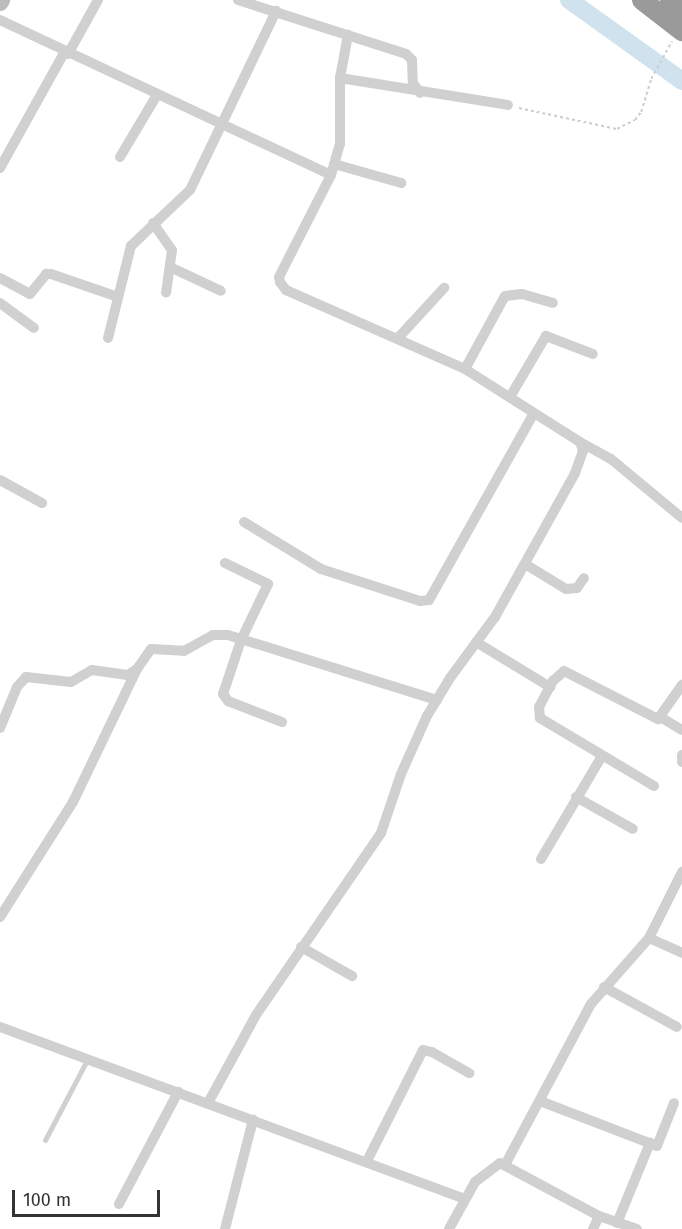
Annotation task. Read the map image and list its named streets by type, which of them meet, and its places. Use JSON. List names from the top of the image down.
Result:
{
  "scale_bar": "100 m"
}
